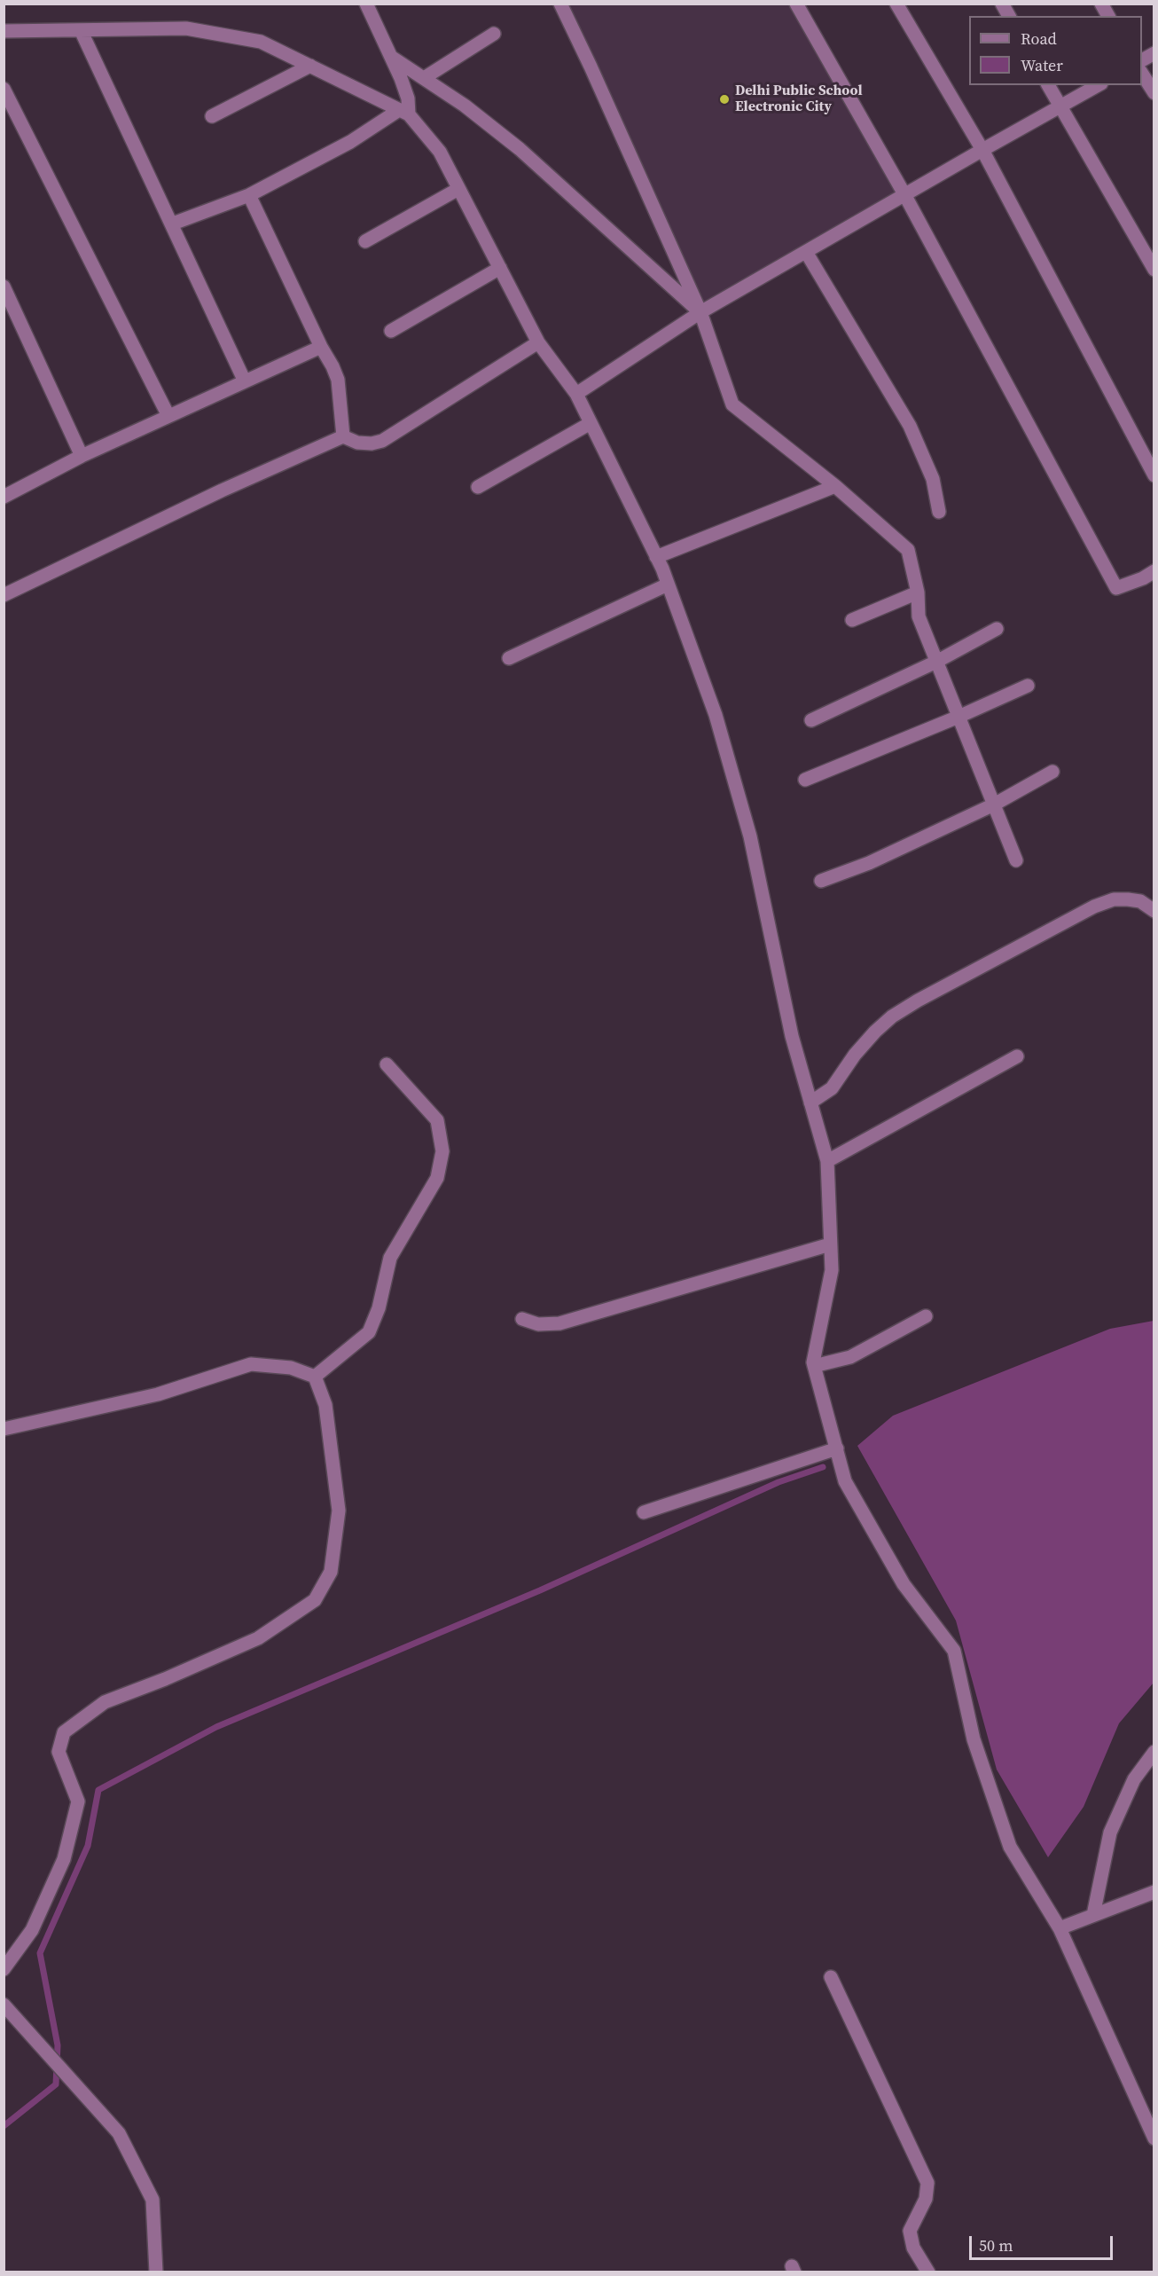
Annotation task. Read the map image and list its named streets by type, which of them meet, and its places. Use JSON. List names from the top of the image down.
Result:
{
  "places": ["Delhi Public School Electronic City"],
  "legend": ["Road", "Water"],
  "scale_bar": "50 m"
}
